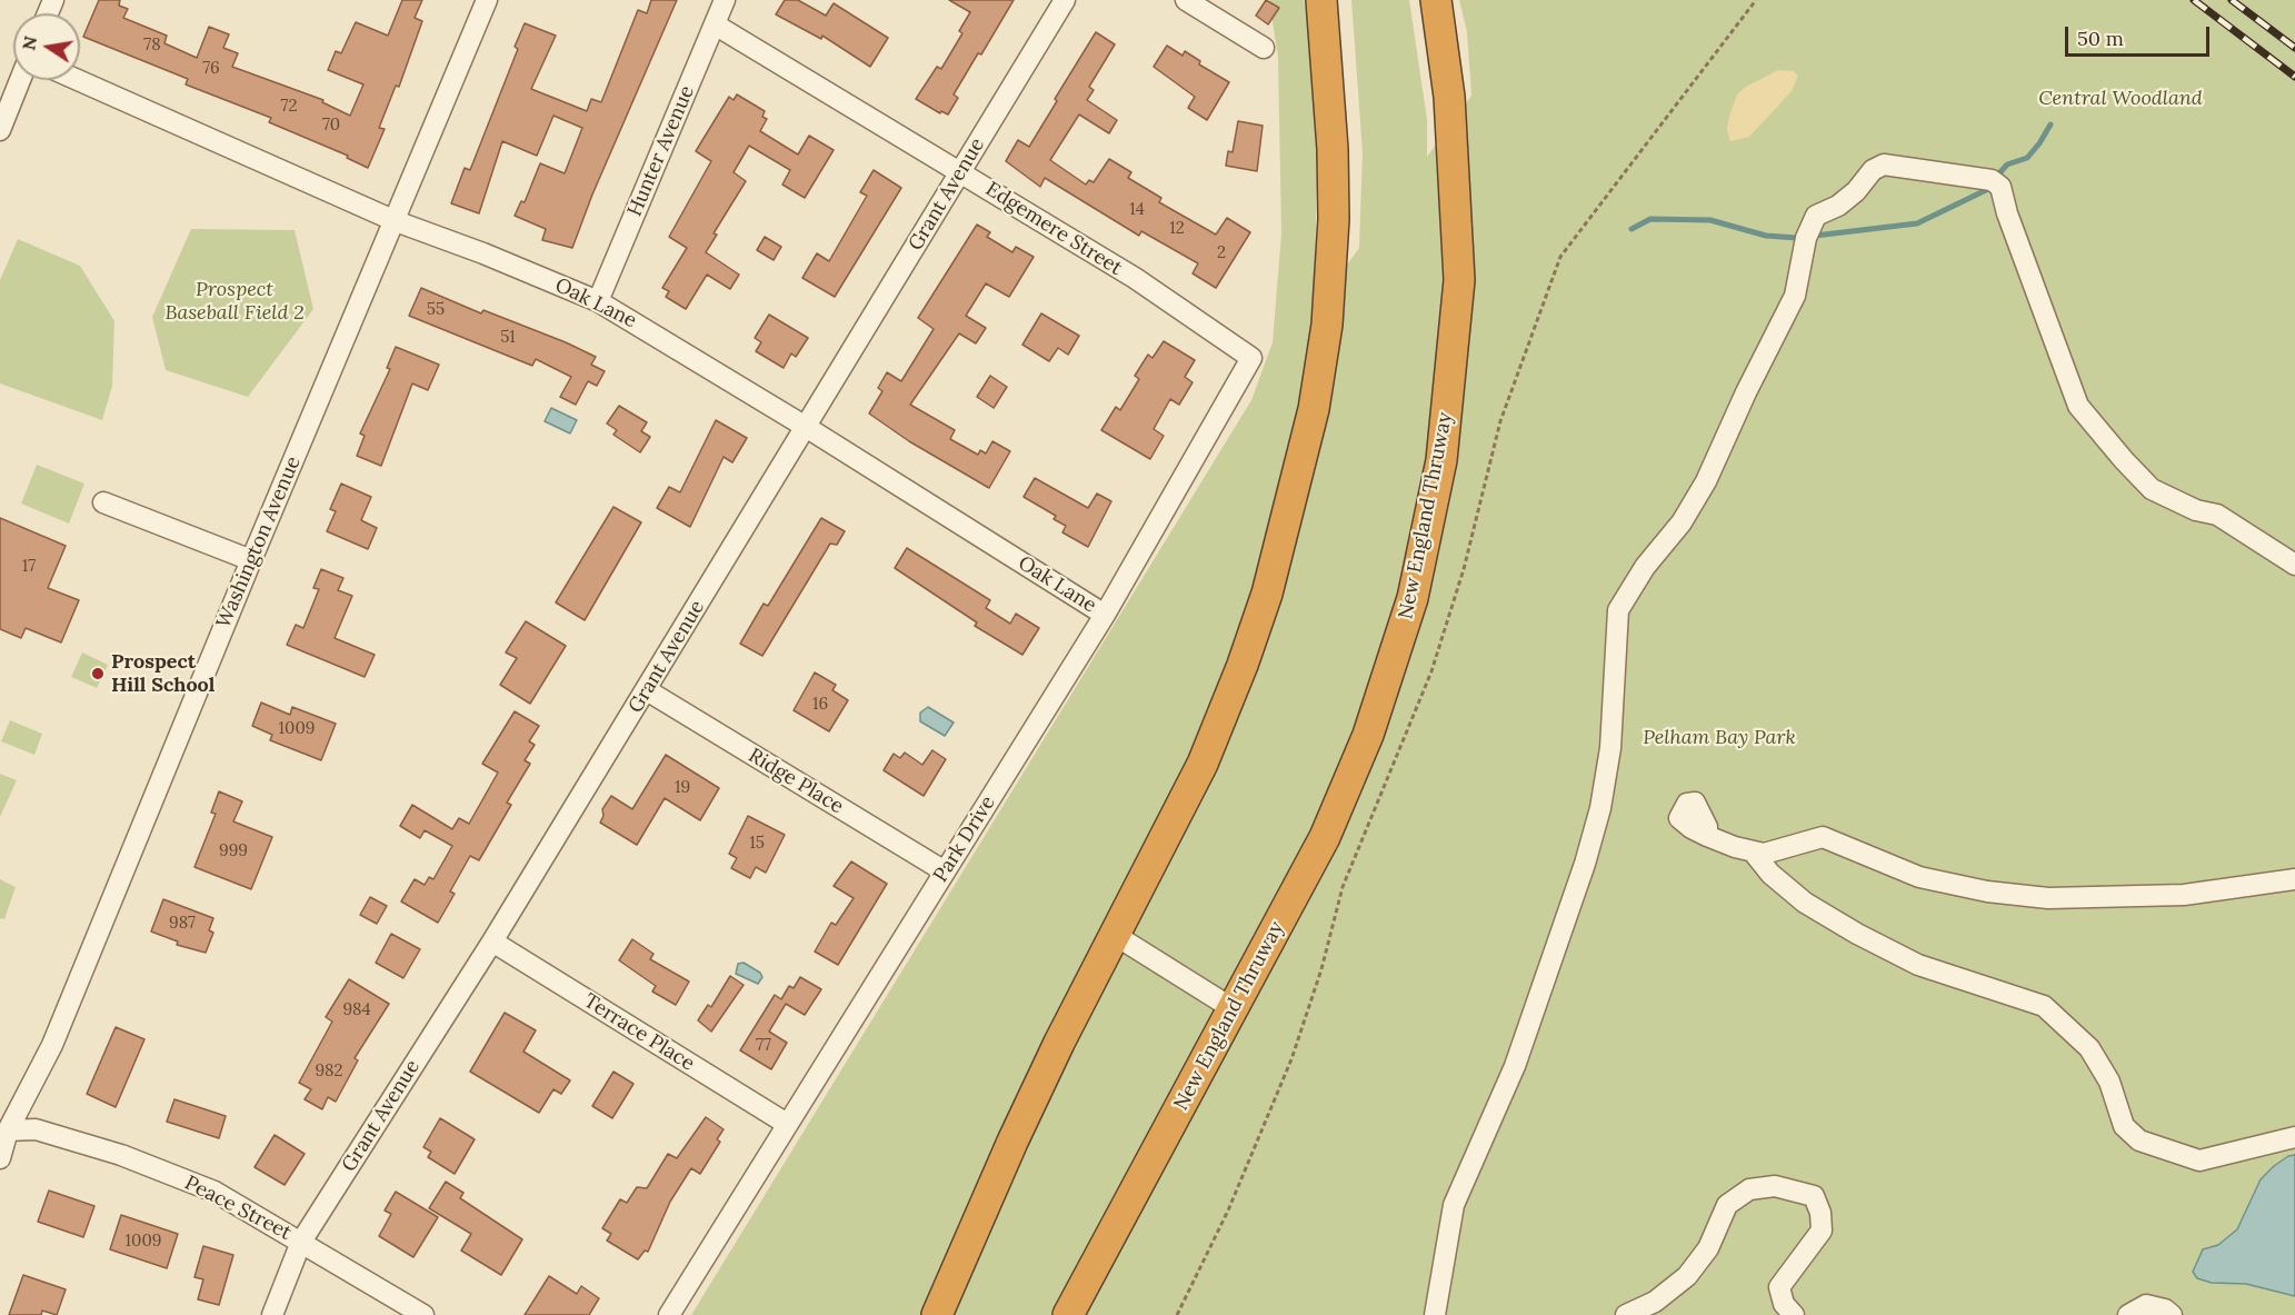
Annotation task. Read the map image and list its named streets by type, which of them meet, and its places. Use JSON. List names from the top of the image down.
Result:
{
  "streets": {
    "highway": ["New England Thruway"],
    "street": [
      "Hunter Avenue",
      "Grant Avenue",
      "Edgemere Street",
      "Oak Lane",
      "Washington Avenue",
      "Ridge Place",
      "Park Drive",
      "Terrace Place",
      "Peace Street"
    ]
  },
  "crossings": [
    ["Hunter Avenue", "Edgemere Street"],
    ["Hunter Avenue", "Oak Lane"],
    ["Grant Avenue", "Edgemere Street"],
    ["Grant Avenue", "Oak Lane"],
    ["Grant Avenue", "Ridge Place"],
    ["Grant Avenue", "Terrace Place"],
    ["Grant Avenue", "Peace Street"],
    ["Edgemere Street", "Park Drive"],
    ["Oak Lane", "Washington Avenue"],
    ["Oak Lane", "Park Drive"],
    ["Washington Avenue", "Peace Street"],
    ["Ridge Place", "Park Drive"],
    ["Park Drive", "Terrace Place"]
  ],
  "parks": ["Central Woodland", "Prospect Baseball Field 2", "Pelham Bay Park"],
  "places": ["Prospect Hill School"],
  "house_numbers": [
    "78",
    "76",
    "72",
    "70",
    "14",
    "12",
    "2",
    "55",
    "51",
    "17",
    "16",
    "1009",
    "19",
    "15",
    "999",
    "987",
    "984",
    "77",
    "982",
    "1009"
  ],
  "scale_bar": "50 m",
  "north": "left"
}
